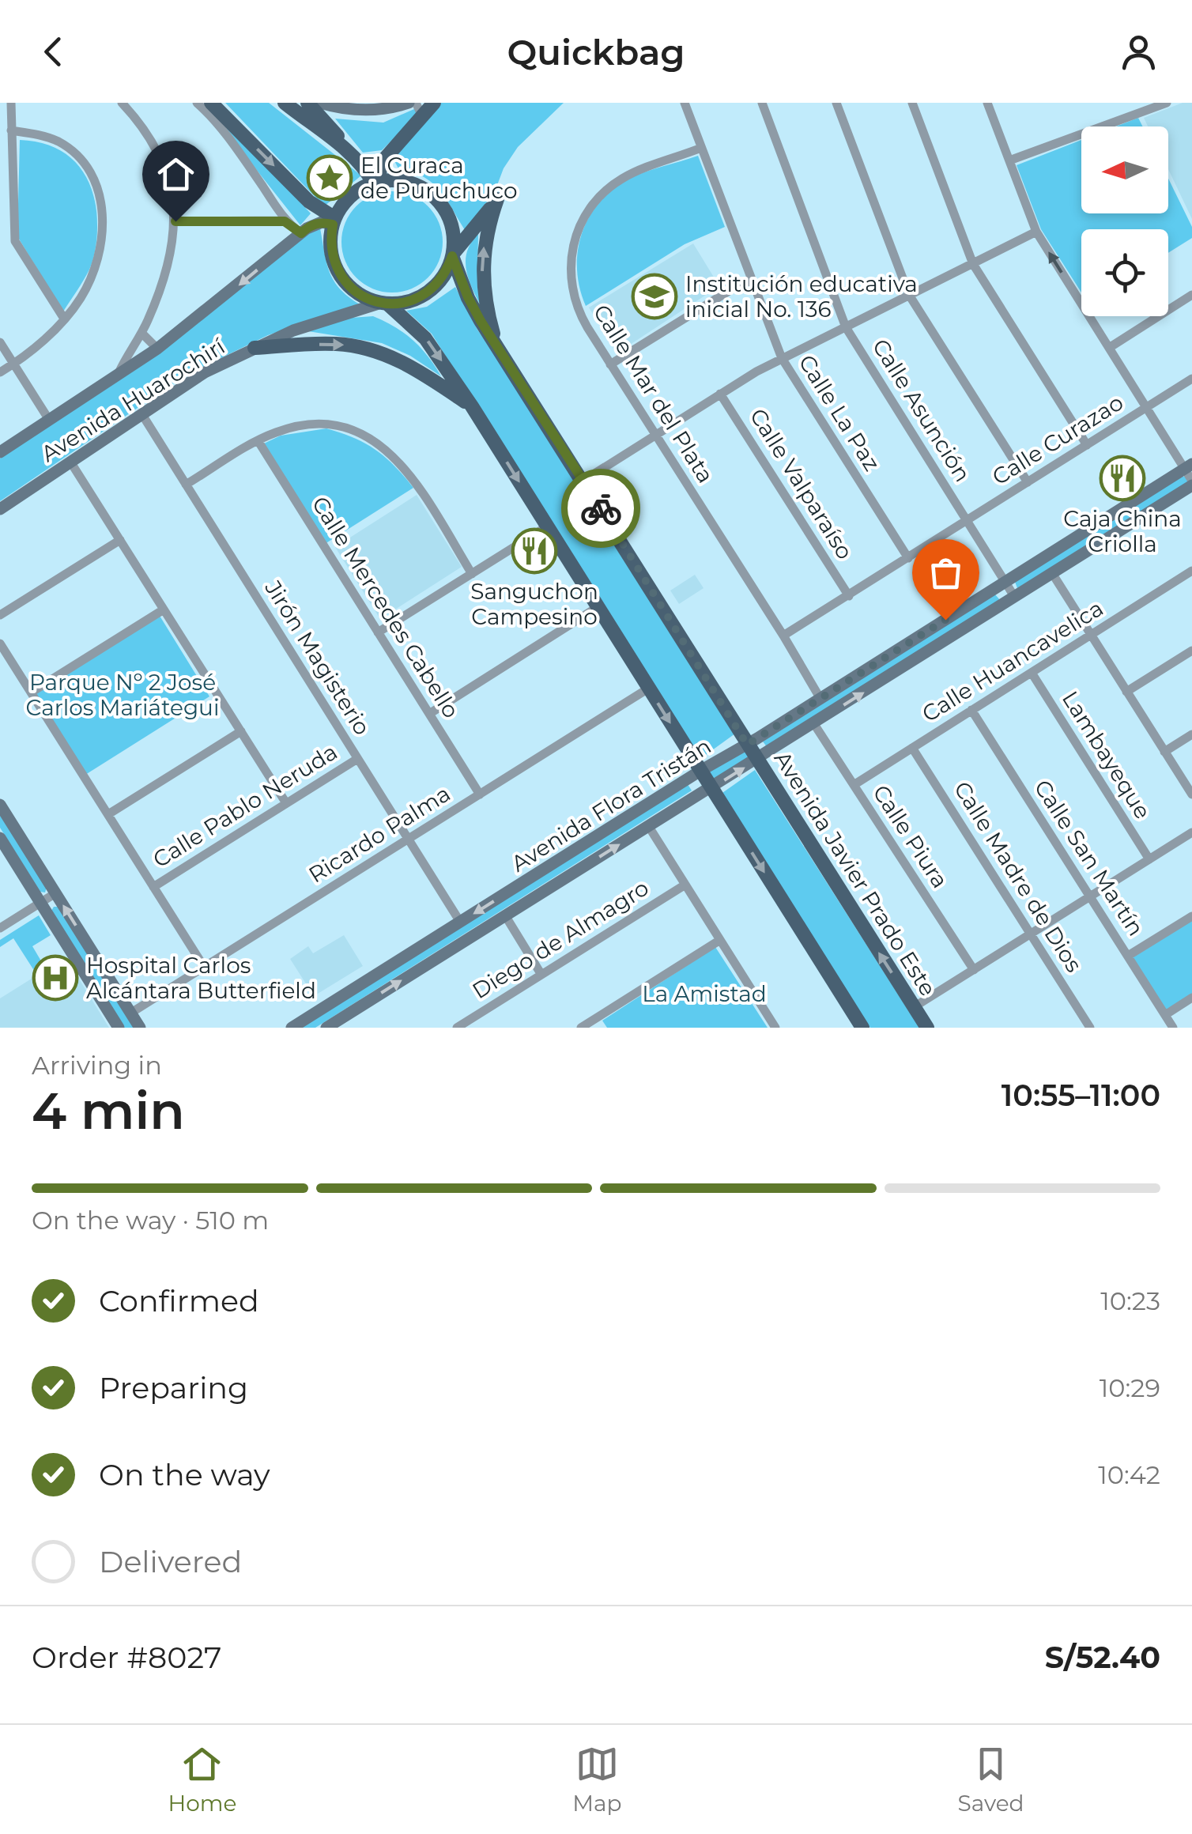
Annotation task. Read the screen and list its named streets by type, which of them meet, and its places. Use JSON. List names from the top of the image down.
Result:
{
  "streets": {
    "main road": ["Avenida Huarochirí", "Avenida Flora Tristán", "Avenida Javier Prado Este"],
    "street": [
      "Calle Mar del Plata",
      "Calle Asunción",
      "Calle La Paz",
      "Calle Curazao",
      "Calle Valparaíso",
      "Calle Mercedes Cabello",
      "Jirón Magisterio",
      "Calle Huancavelica",
      "Lambayeque",
      "Calle Pablo Neruda",
      "Ricardo Palma",
      "Calle Piura",
      "Calle San Martín",
      "Calle Madre de Dios",
      "Diego de Almagro"
    ]
  },
  "crossings": [
    ["Calle Mar del Plata", "Calle La Paz"],
    ["Calle Mar del Plata", "Calle Curazao"],
    ["Calle Mar del Plata", "Avenida Flora Tristán"],
    ["Avenida Huarochirí", "Jirón Magisterio"],
    ["Avenida Huarochirí", "Avenida Javier Prado Este"],
    ["Calle Asunción", "Calle Curazao"],
    ["Calle Asunción", "Avenida Flora Tristán"],
    ["Calle La Paz", "Calle Curazao"],
    ["Calle Curazao", "Calle Valparaíso"],
    ["Calle Mercedes Cabello", "Ricardo Palma"],
    ["Jirón Magisterio", "Avenida Flora Tristán"],
    ["Jirón Magisterio", "Calle Pablo Neruda"],
    ["Jirón Magisterio", "Ricardo Palma"],
    ["Calle Huancavelica", "Lambayeque"],
    ["Calle Huancavelica", "Calle Piura"],
    ["Calle Huancavelica", "Calle San Martín"],
    ["Calle Huancavelica", "Calle Madre de Dios"],
    ["Avenida Flora Tristán", "Calle Piura"],
    ["Avenida Flora Tristán", "Avenida Javier Prado Este"]
  ],
  "parks": ["Parque Nº 2 José Carlos Mariátegui", "La Amistad"],
  "places": {
    "place": ["El Curaca de Puruchuco"],
    "school or university": ["Institución educativa inicial No. 136"],
    "restaurant": ["Caja China Criolla", "Sanguchon Campesino"],
    "hospital": ["Hospital Carlos Alcántara Butterfield"]
  },
  "north": "left",
  "page": {
    "header": "Quickbag",
    "heading": ["4 min", "Arriving in", "10:55–11:00"],
    "panel": ["Order #8027", "S/52.40"],
    "bar": "On the way · 510 m",
    "list": [
      ["Confirmed", "10:23"],
      ["Preparing", "10:29"],
      ["On the way", "10:42"],
      "Delivered"
    ],
    "tabs": ["Home", "Map", "Saved"]
  }
}
